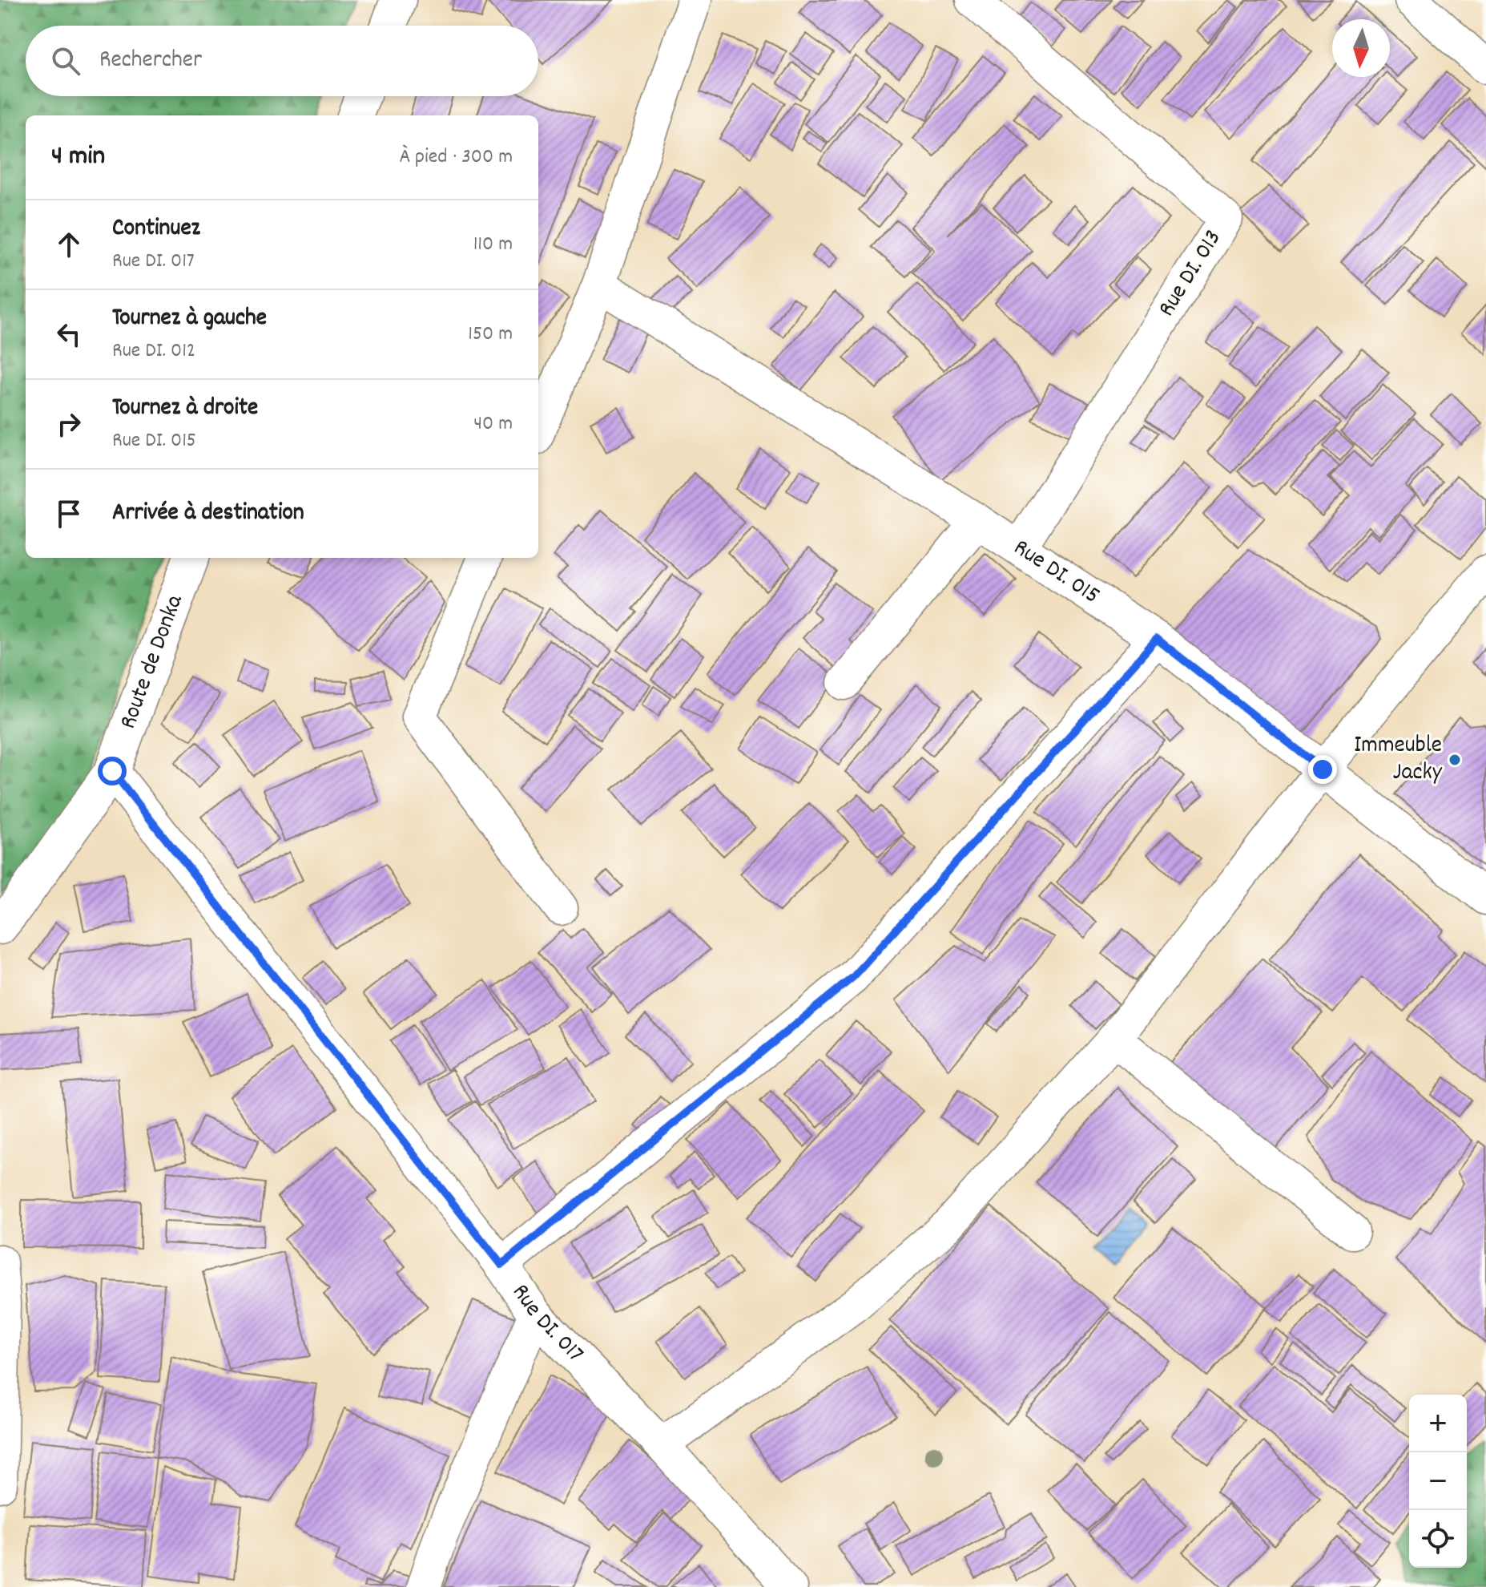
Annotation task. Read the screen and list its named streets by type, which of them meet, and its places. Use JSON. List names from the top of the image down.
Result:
{
  "streets": {
    "main road": ["Route de Donka"],
    "street": ["Rue DI. 013", "Rue DI. 015", "Rue DI. 017"]
  },
  "crossings": [
    ["Rue DI. 013", "Rue DI. 015"],
    ["Route de Donka", "Rue DI. 017"]
  ],
  "places": ["Immeuble Jacky"],
  "north": "bottom",
  "page": {
    "search": "Rechercher",
    "heading": ["4 min", "À pied · 300 m"],
    "list": [
      ["Continuez", "Rue DI. 017", "110 m"],
      ["Tournez à gauche", "Rue DI. 012", "150 m"],
      ["Tournez à droite", "Rue DI. 015", "40 m"],
      "Arrivée à destination"
    ],
    "map_buttons": ["+", "−"]
  }
}
